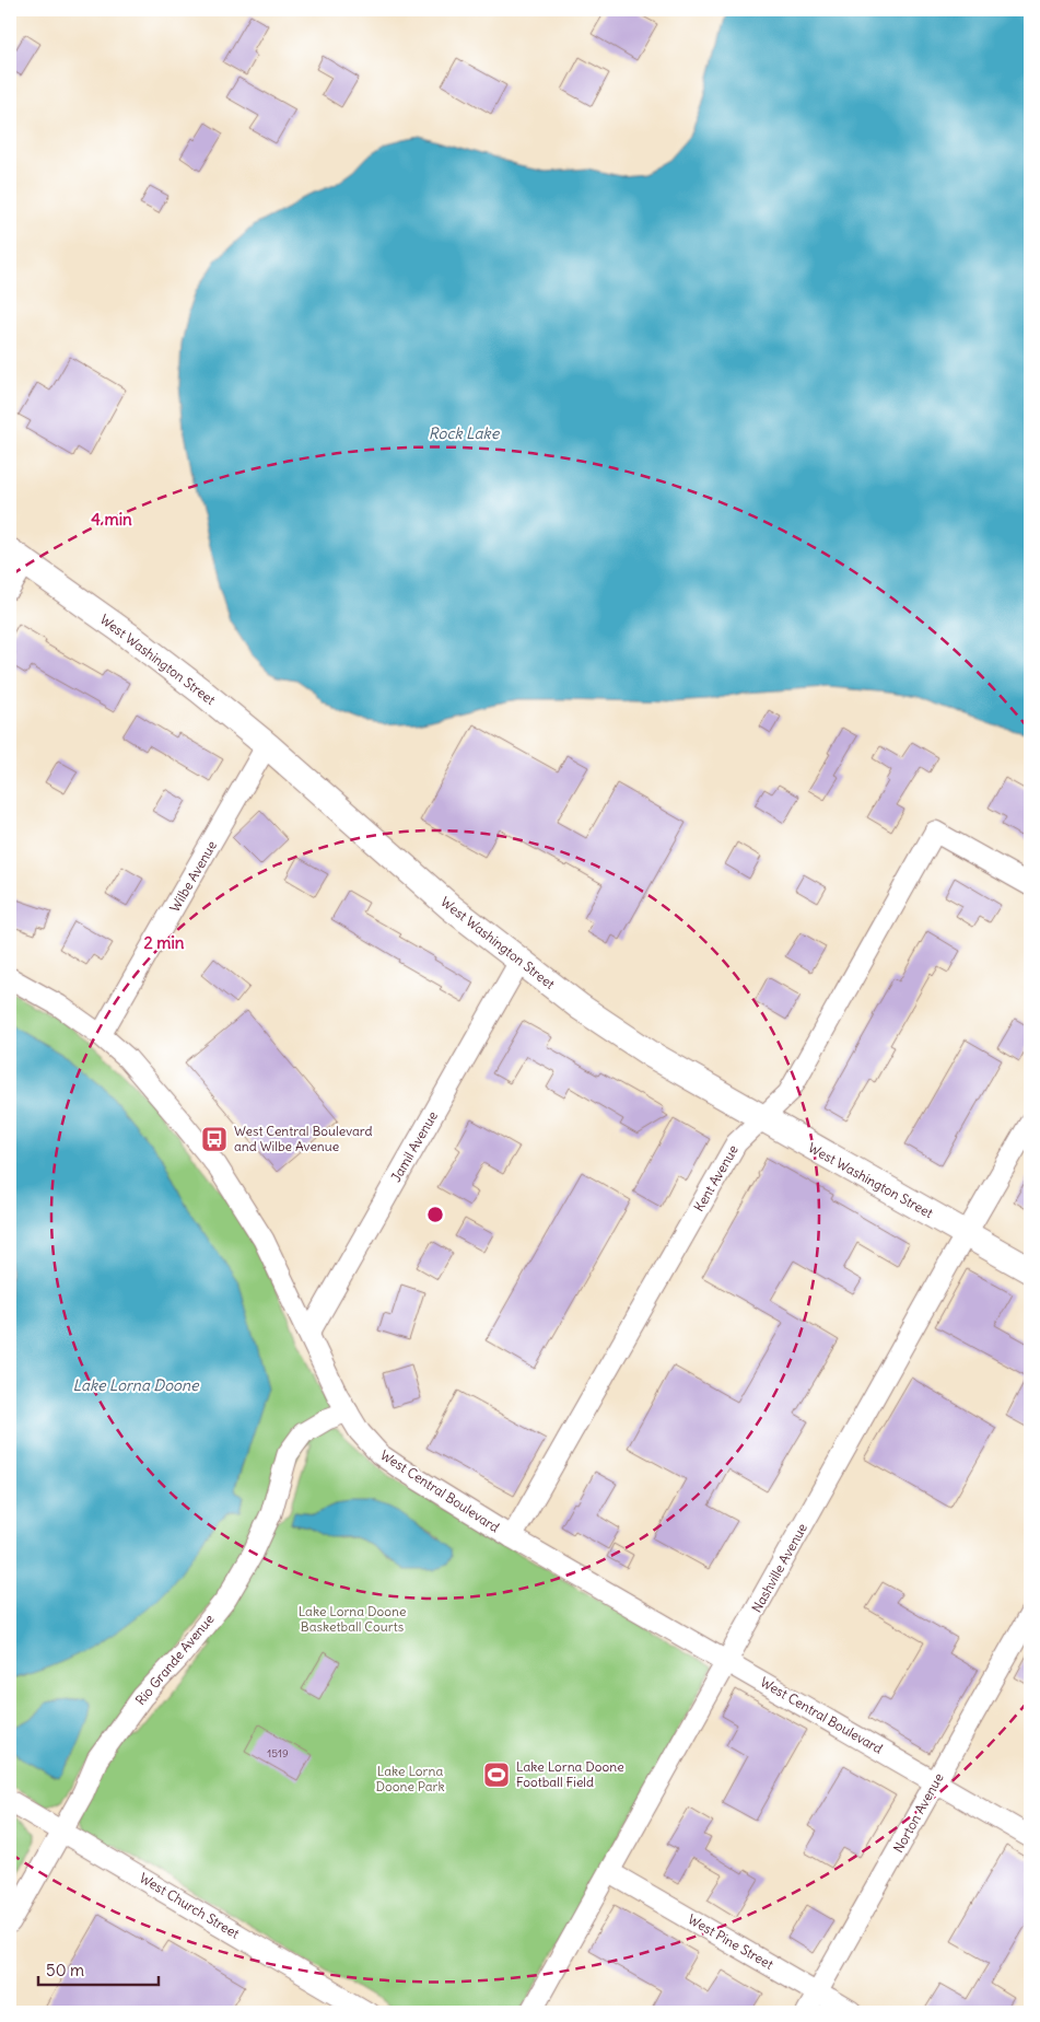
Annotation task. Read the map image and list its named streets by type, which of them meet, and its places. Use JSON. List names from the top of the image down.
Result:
{
  "streets": {
    "main road": ["West Washington Street"],
    "street": [
      "Wilbe Avenue",
      "Jamil Avenue",
      "Kent Avenue",
      "West Central Boulevard",
      "Nashville Avenue",
      "Rio Grande Avenue",
      "Norton Avenue",
      "West Church Street",
      "West Pine Street"
    ]
  },
  "crossings": [
    ["West Washington Street", "Wilbe Avenue"],
    ["West Washington Street", "Jamil Avenue"],
    ["West Washington Street", "Kent Avenue"],
    ["West Washington Street", "Nashville Avenue"],
    ["Wilbe Avenue", "West Central Boulevard"],
    ["Jamil Avenue", "West Central Boulevard"],
    ["Kent Avenue", "West Central Boulevard"],
    ["West Central Boulevard", "Nashville Avenue"],
    ["West Central Boulevard", "Rio Grande Avenue"],
    ["West Central Boulevard", "Norton Avenue"],
    ["Nashville Avenue", "West Pine Street"],
    ["Rio Grande Avenue", "West Church Street"],
    ["Norton Avenue", "West Pine Street"]
  ],
  "water": ["Rock Lake", "Lake Lorna Doone"],
  "parks": ["Lake Lorna Doone Basketball Courts", "Lake Lorna Doone Park"],
  "places": {
    "bus stop": ["West Central Boulevard and Wilbe Avenue"],
    "sports": ["Lake Lorna Doone Football Field"]
  },
  "house_numbers": ["1519"],
  "scale_bar": "50 m",
  "rings": ["4 min", "2 min"]
}
